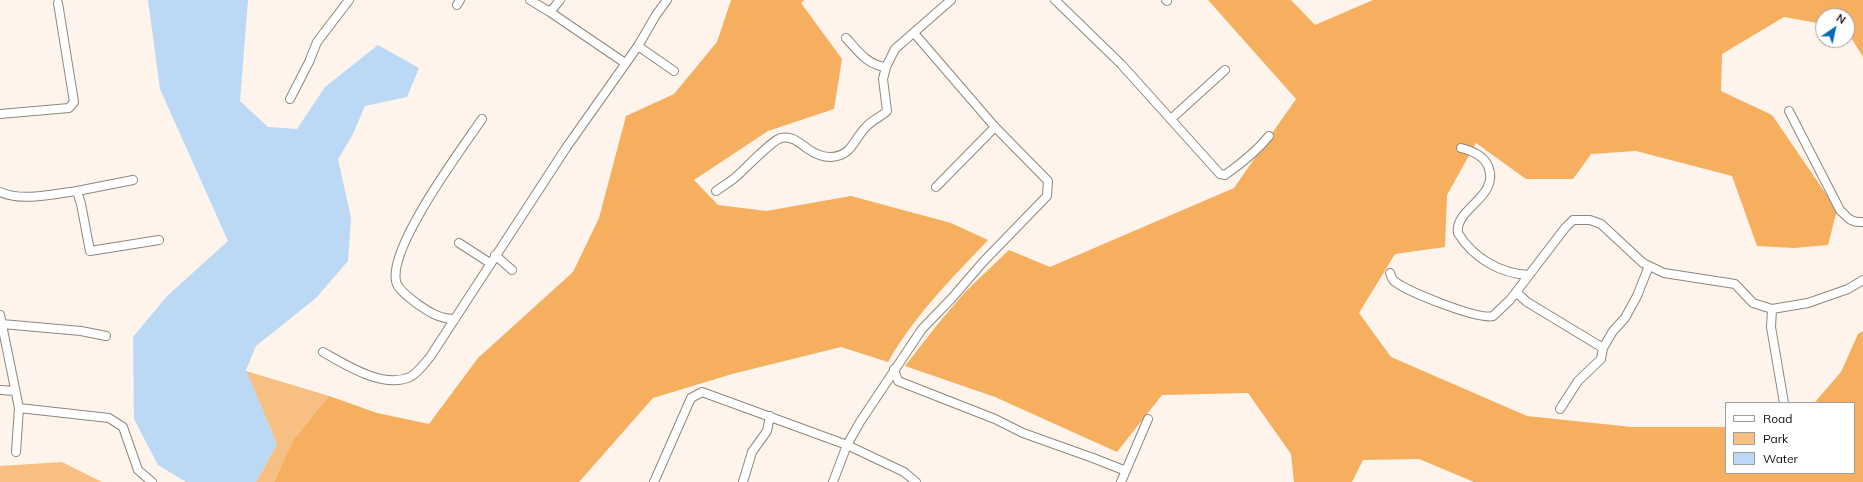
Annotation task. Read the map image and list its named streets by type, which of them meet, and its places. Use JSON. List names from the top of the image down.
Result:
{
  "legend": ["Road", "Park", "Water"],
  "north": "top right"
}
